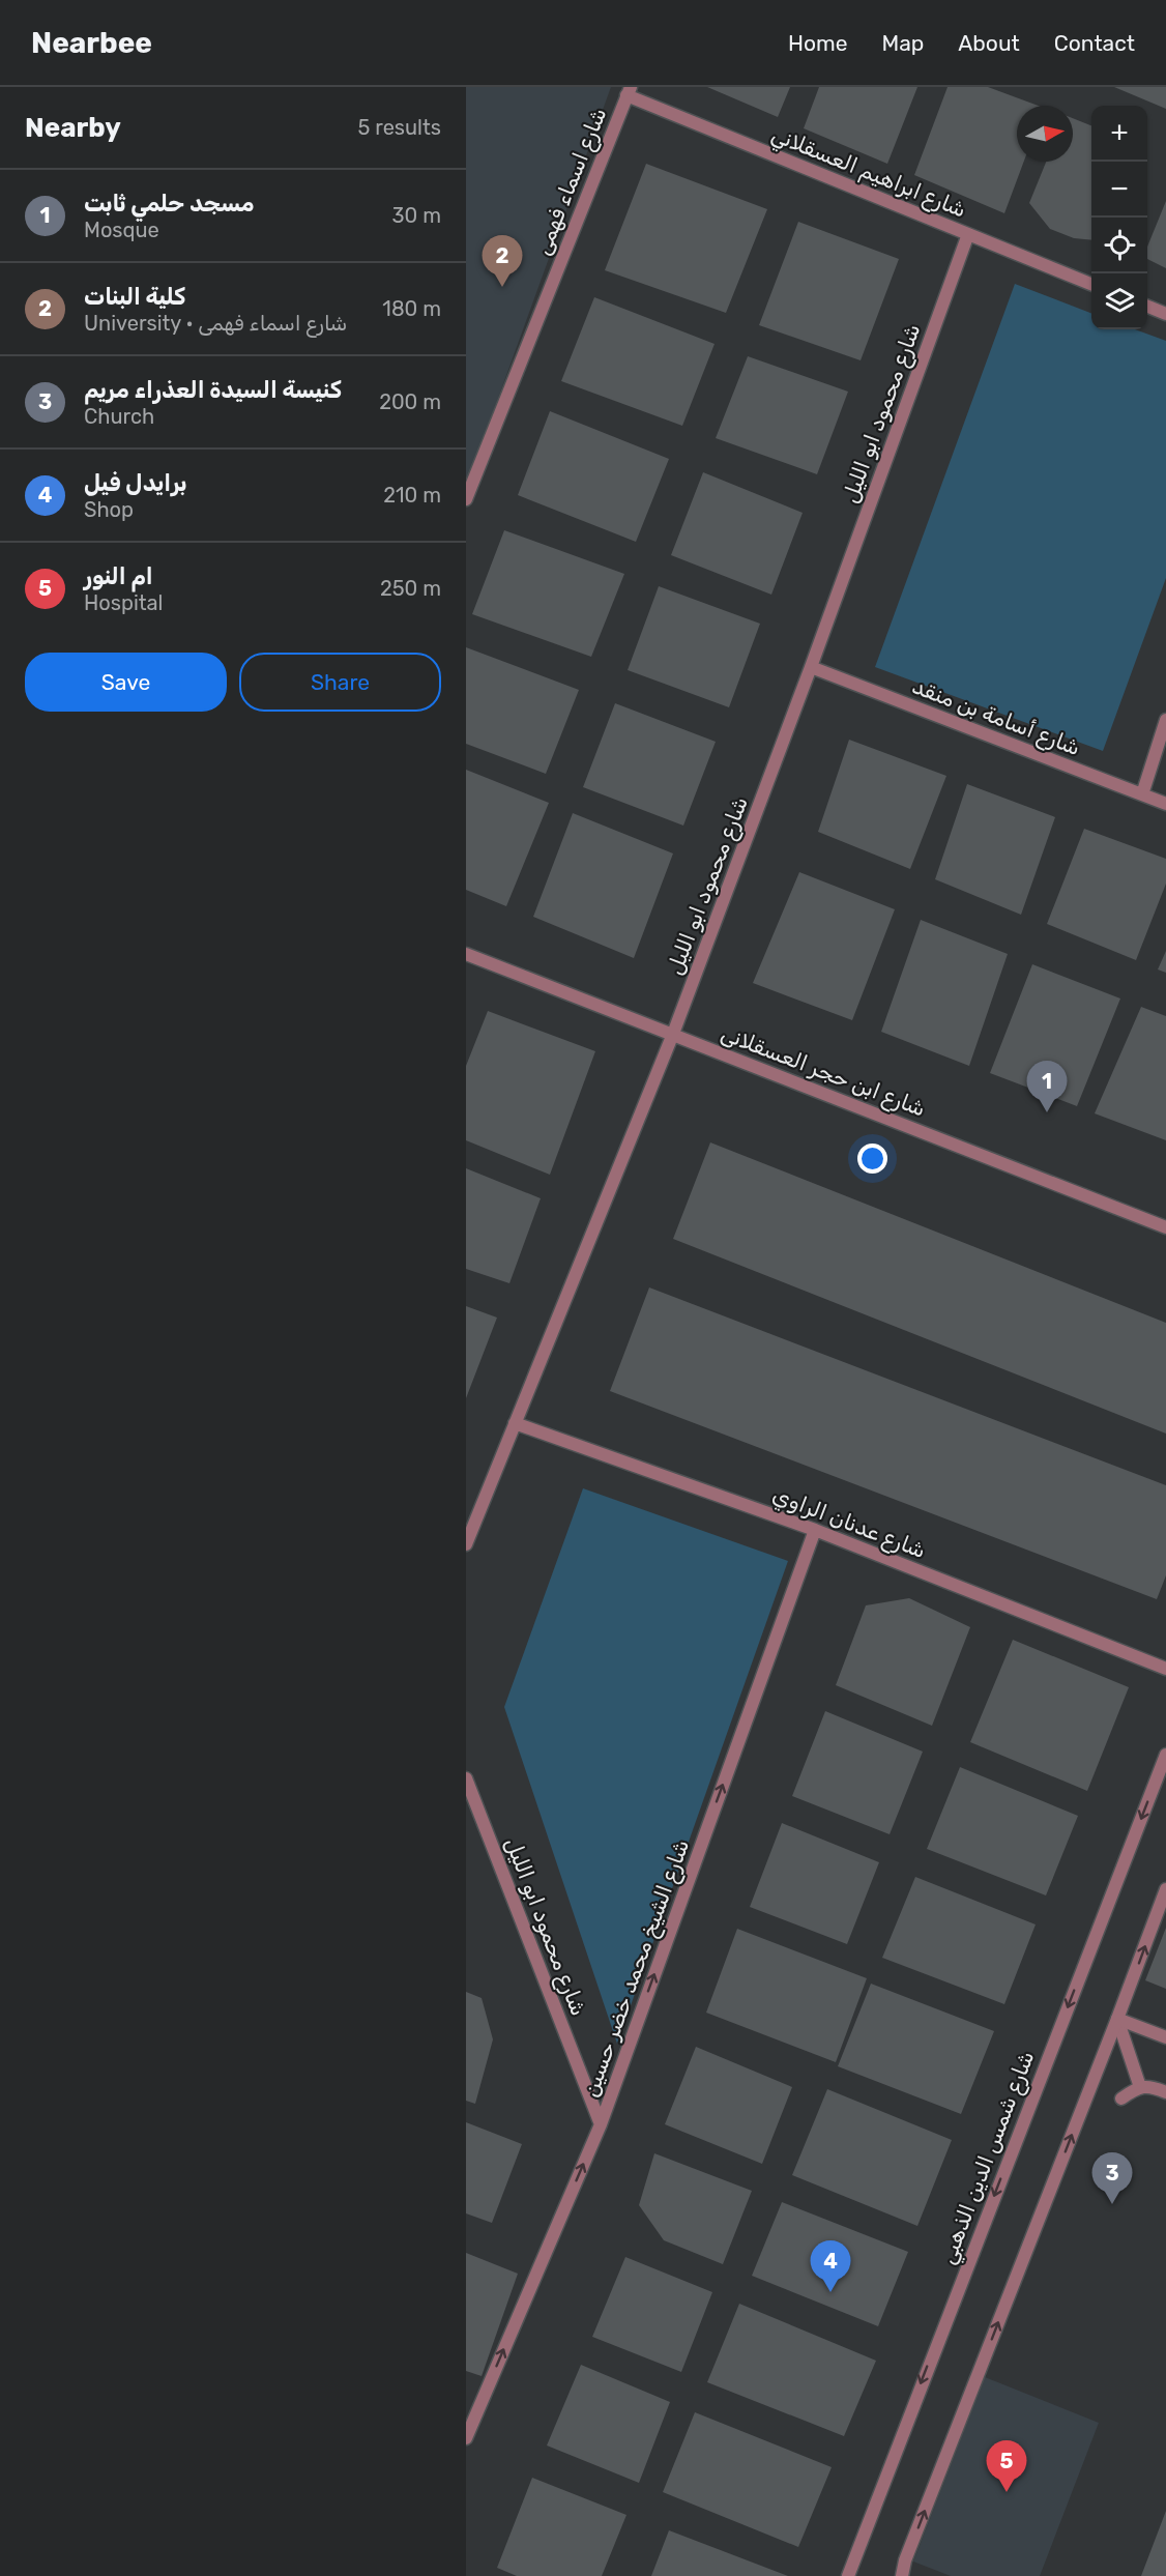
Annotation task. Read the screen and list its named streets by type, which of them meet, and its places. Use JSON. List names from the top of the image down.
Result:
{
  "streets": {
    "street": [
      "شارع ابراهيم العسقلاني",
      "شارع اسماء فهمى",
      "شارع محمود ابو الليل",
      "شارع أسامة بن منقد",
      "شارع ابن حجر العسقلانى",
      "شارع عدنان الراوي",
      "شارع الشيخ محمد خضر حسين",
      "شارع شمس الدين الذهبي"
    ]
  },
  "crossings": [
    ["شارع ابراهيم العسقلاني", "شارع اسماء فهمى"],
    ["شارع ابراهيم العسقلاني", "شارع محمود ابو الليل"],
    ["شارع محمود ابو الليل", "شارع أسامة بن منقد"],
    ["شارع محمود ابو الليل", "شارع ابن حجر العسقلانى"],
    ["شارع محمود ابو الليل", "شارع عدنان الراوي"],
    ["شارع محمود ابو الليل", "شارع الشيخ محمد خضر حسين"],
    ["شارع عدنان الراوي", "شارع الشيخ محمد خضر حسين"]
  ],
  "one_way": ["شارع الشيخ محمد خضر حسين"],
  "north": "right",
  "page": {
    "header": "Nearbee",
    "nav": [
      "Home",
      "Map",
      "About",
      "Contact"
    ],
    "heading": ["Nearby", "5 results"],
    "map_buttons": ["+", "−"],
    "list": [
      {
        "mark": "1",
        "name": "مسجد حلمي ثابت",
        "note": "Mosque",
        "value": "30 m"
      },
      {
        "mark": "2",
        "name": "كلية البنات",
        "note": "University · شارع اسماء فهمى",
        "value": "180 m"
      },
      {
        "mark": "3",
        "name": "كنيسة السيدة العذراء مريم",
        "note": "Church",
        "value": "200 m"
      },
      {
        "mark": "4",
        "name": "برايدل فيل",
        "note": "Shop",
        "value": "210 m"
      },
      {
        "mark": "5",
        "name": "ام النور",
        "note": "Hospital",
        "value": "250 m"
      }
    ],
    "pins": [
      "2",
      "1",
      "3",
      "4",
      "5"
    ],
    "buttons": ["Save", "Share"]
  }
}
